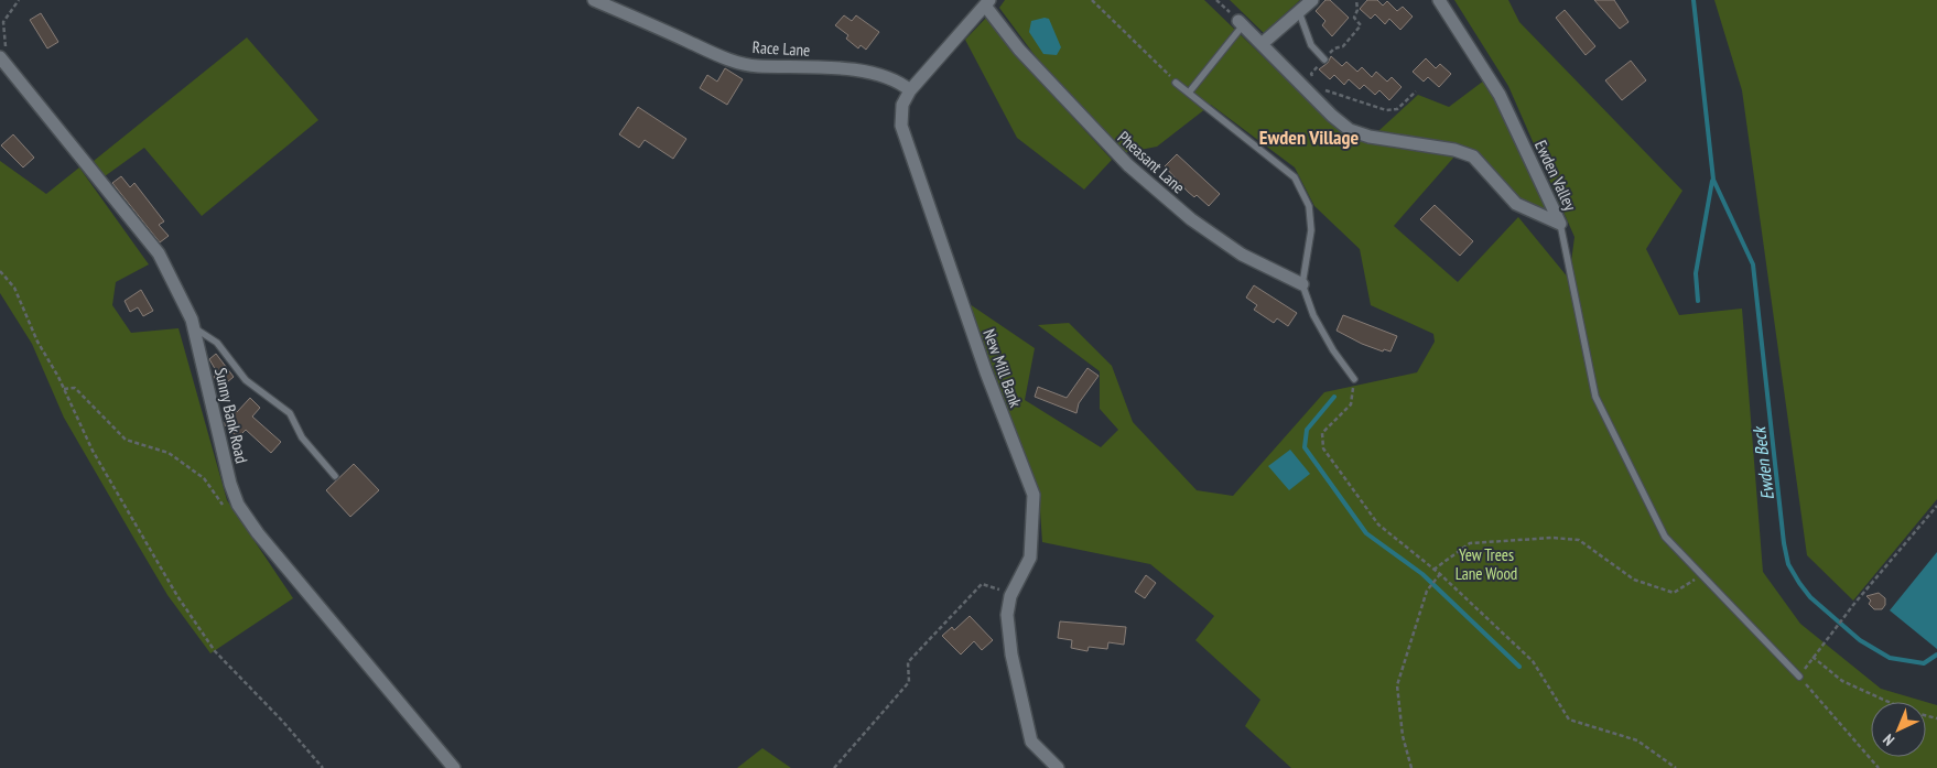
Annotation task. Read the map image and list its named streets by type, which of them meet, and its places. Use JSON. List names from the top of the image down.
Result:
{
  "streets": {
    "street": [
      "Race Lane",
      "Pheasant Lane",
      "Ewden Valley",
      "New Mill Bank",
      "Sunny Bank Road"
    ]
  },
  "crossings": [
    ["Race Lane", "New Mill Bank"],
    ["Pheasant Lane", "New Mill Bank"]
  ],
  "districts": ["Ewden Village"],
  "water": ["Ewden Beck"],
  "parks": ["Yew Trees Lane Wood"],
  "north": "bottom left"
}
